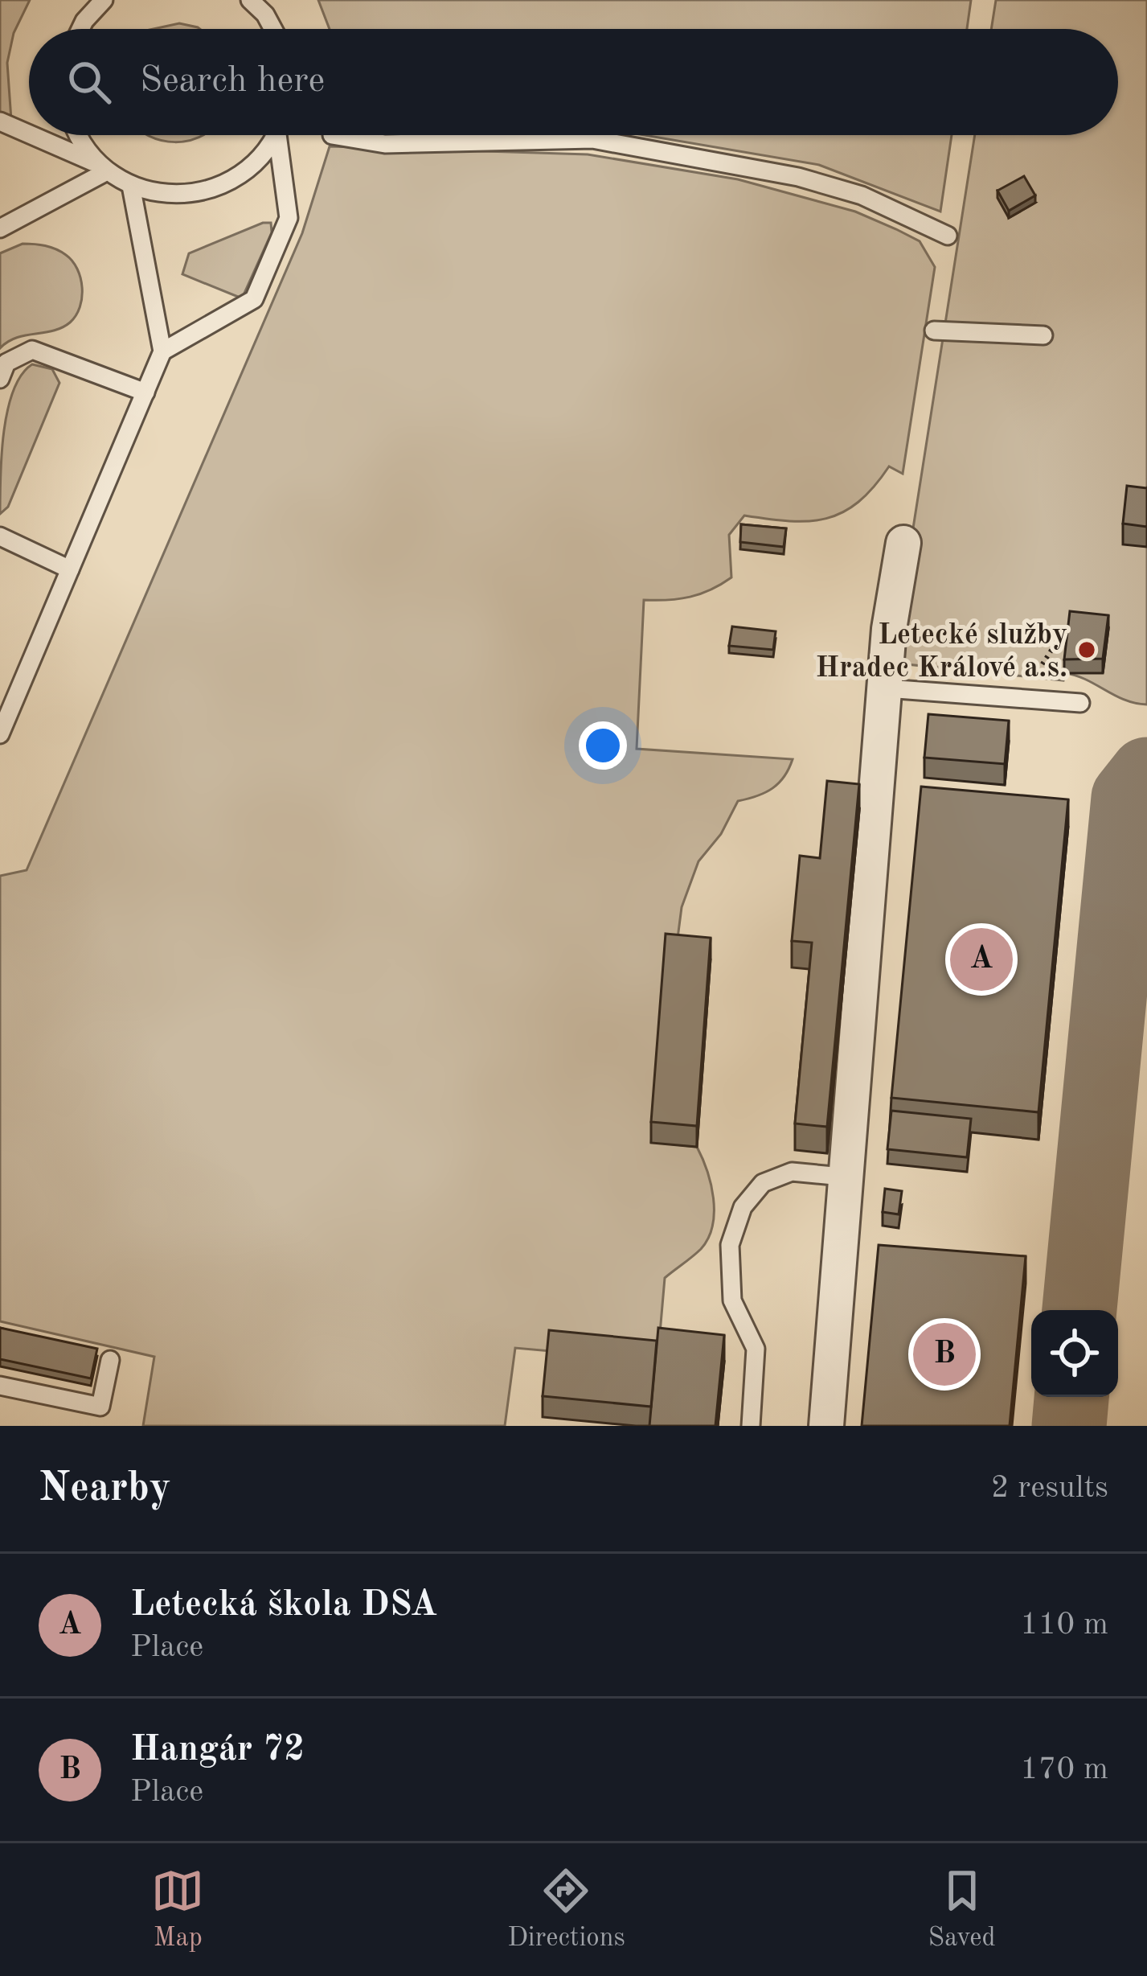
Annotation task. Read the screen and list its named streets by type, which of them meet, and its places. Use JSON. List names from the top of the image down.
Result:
{
  "places": ["Letecké služby Hradec Králové a.s."],
  "page": {
    "search": "Search here",
    "pins": ["A", "B"],
    "heading": ["Nearby", "2 results"],
    "list": [
      {
        "mark": "A",
        "name": "Letecká škola DSA",
        "note": "Place",
        "value": "110 m"
      },
      {
        "mark": "B",
        "name": "Hangár 72",
        "note": "Place",
        "value": "170 m"
      }
    ],
    "nav": ["Map", "Directions", "Saved"]
  }
}
